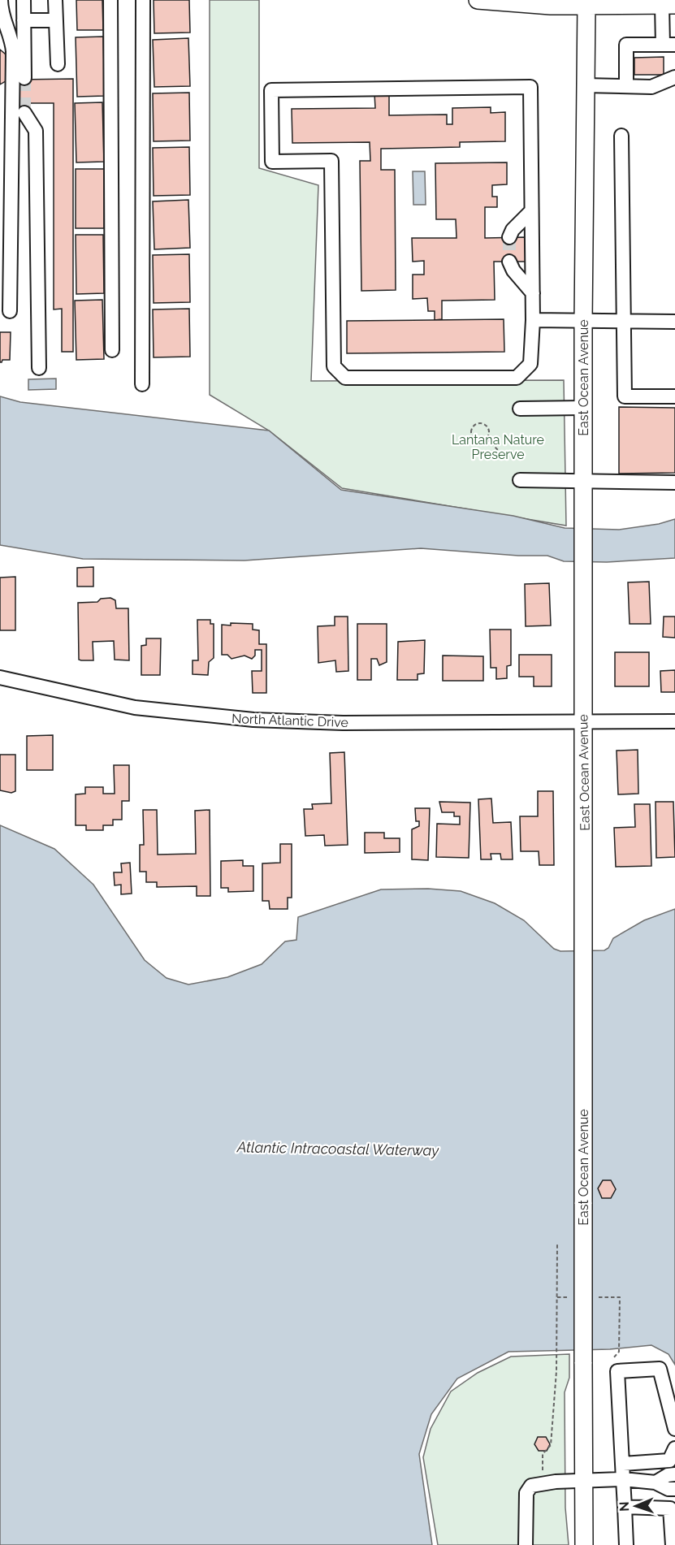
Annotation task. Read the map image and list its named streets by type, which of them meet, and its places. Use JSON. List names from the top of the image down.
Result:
{
  "streets": {
    "main road": ["East Ocean Avenue"],
    "street": ["North Atlantic Drive"]
  },
  "crossings": [
    ["East Ocean Avenue", "North Atlantic Drive"]
  ],
  "water": ["Atlantic Intracoastal Waterway"],
  "parks": ["Lantana Nature Preserve"],
  "north": "left"
}
